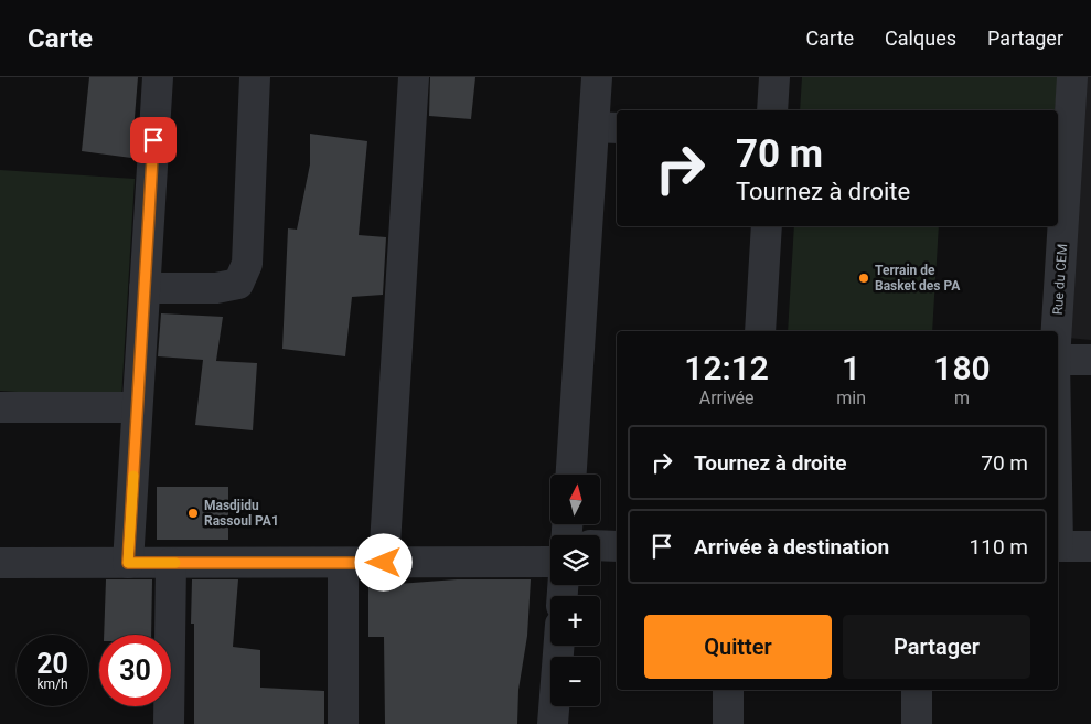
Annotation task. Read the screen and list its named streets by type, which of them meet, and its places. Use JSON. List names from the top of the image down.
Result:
{
  "streets": {
    "street": ["Rue du CEM"]
  },
  "places": ["Terrain de Basket des PA", "Masdjidu Rassoul PA1"],
  "north": "top",
  "page": {
    "header": "Carte",
    "nav": ["Carte", "Calques", "Partager"],
    "turn": ["70 m", "Tournez à droite"],
    "eta": [
      "12:12",
      "Arrivée",
      "1",
      "min",
      "180",
      "m"
    ],
    "list": [
      {
        "name": "Tournez à droite",
        "value": "70 m"
      },
      {
        "name": "Arrivée à destination",
        "value": "110 m"
      }
    ],
    "map_buttons": ["+", "−"],
    "buttons": ["Quitter", "Partager"],
    "speed": "20 km/h",
    "limit": "30"
  }
}
